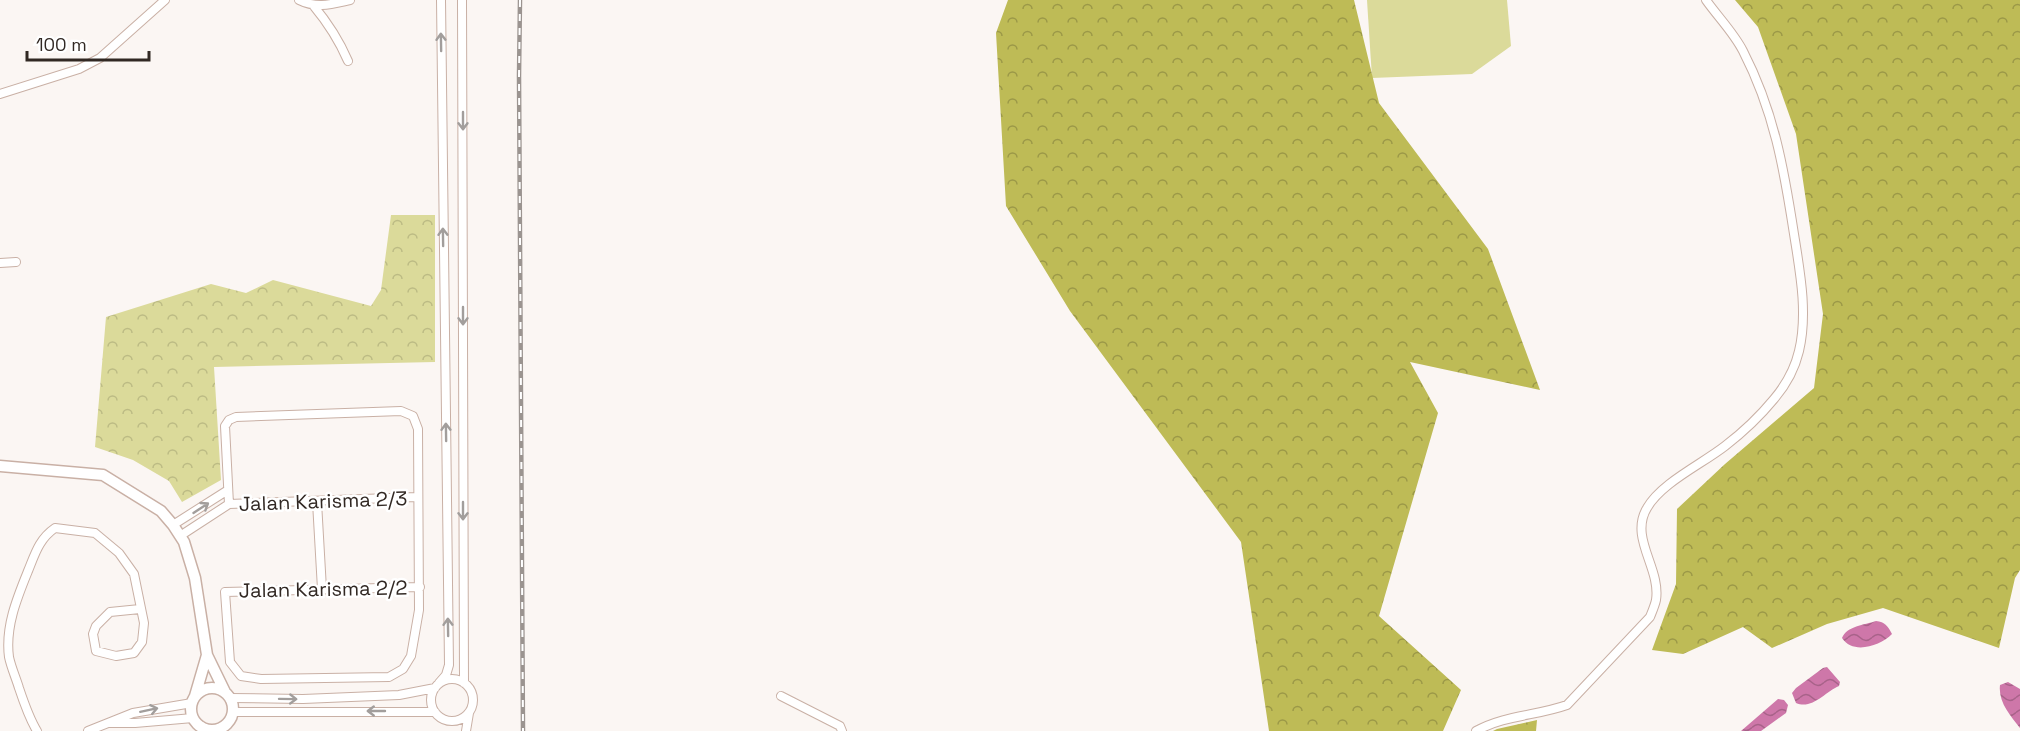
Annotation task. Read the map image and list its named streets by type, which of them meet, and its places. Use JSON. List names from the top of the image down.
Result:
{
  "streets": {
    "street": ["Jalan Karisma 2/3", "Jalan Karisma 2/2"]
  },
  "scale_bar": "100 m"
}
